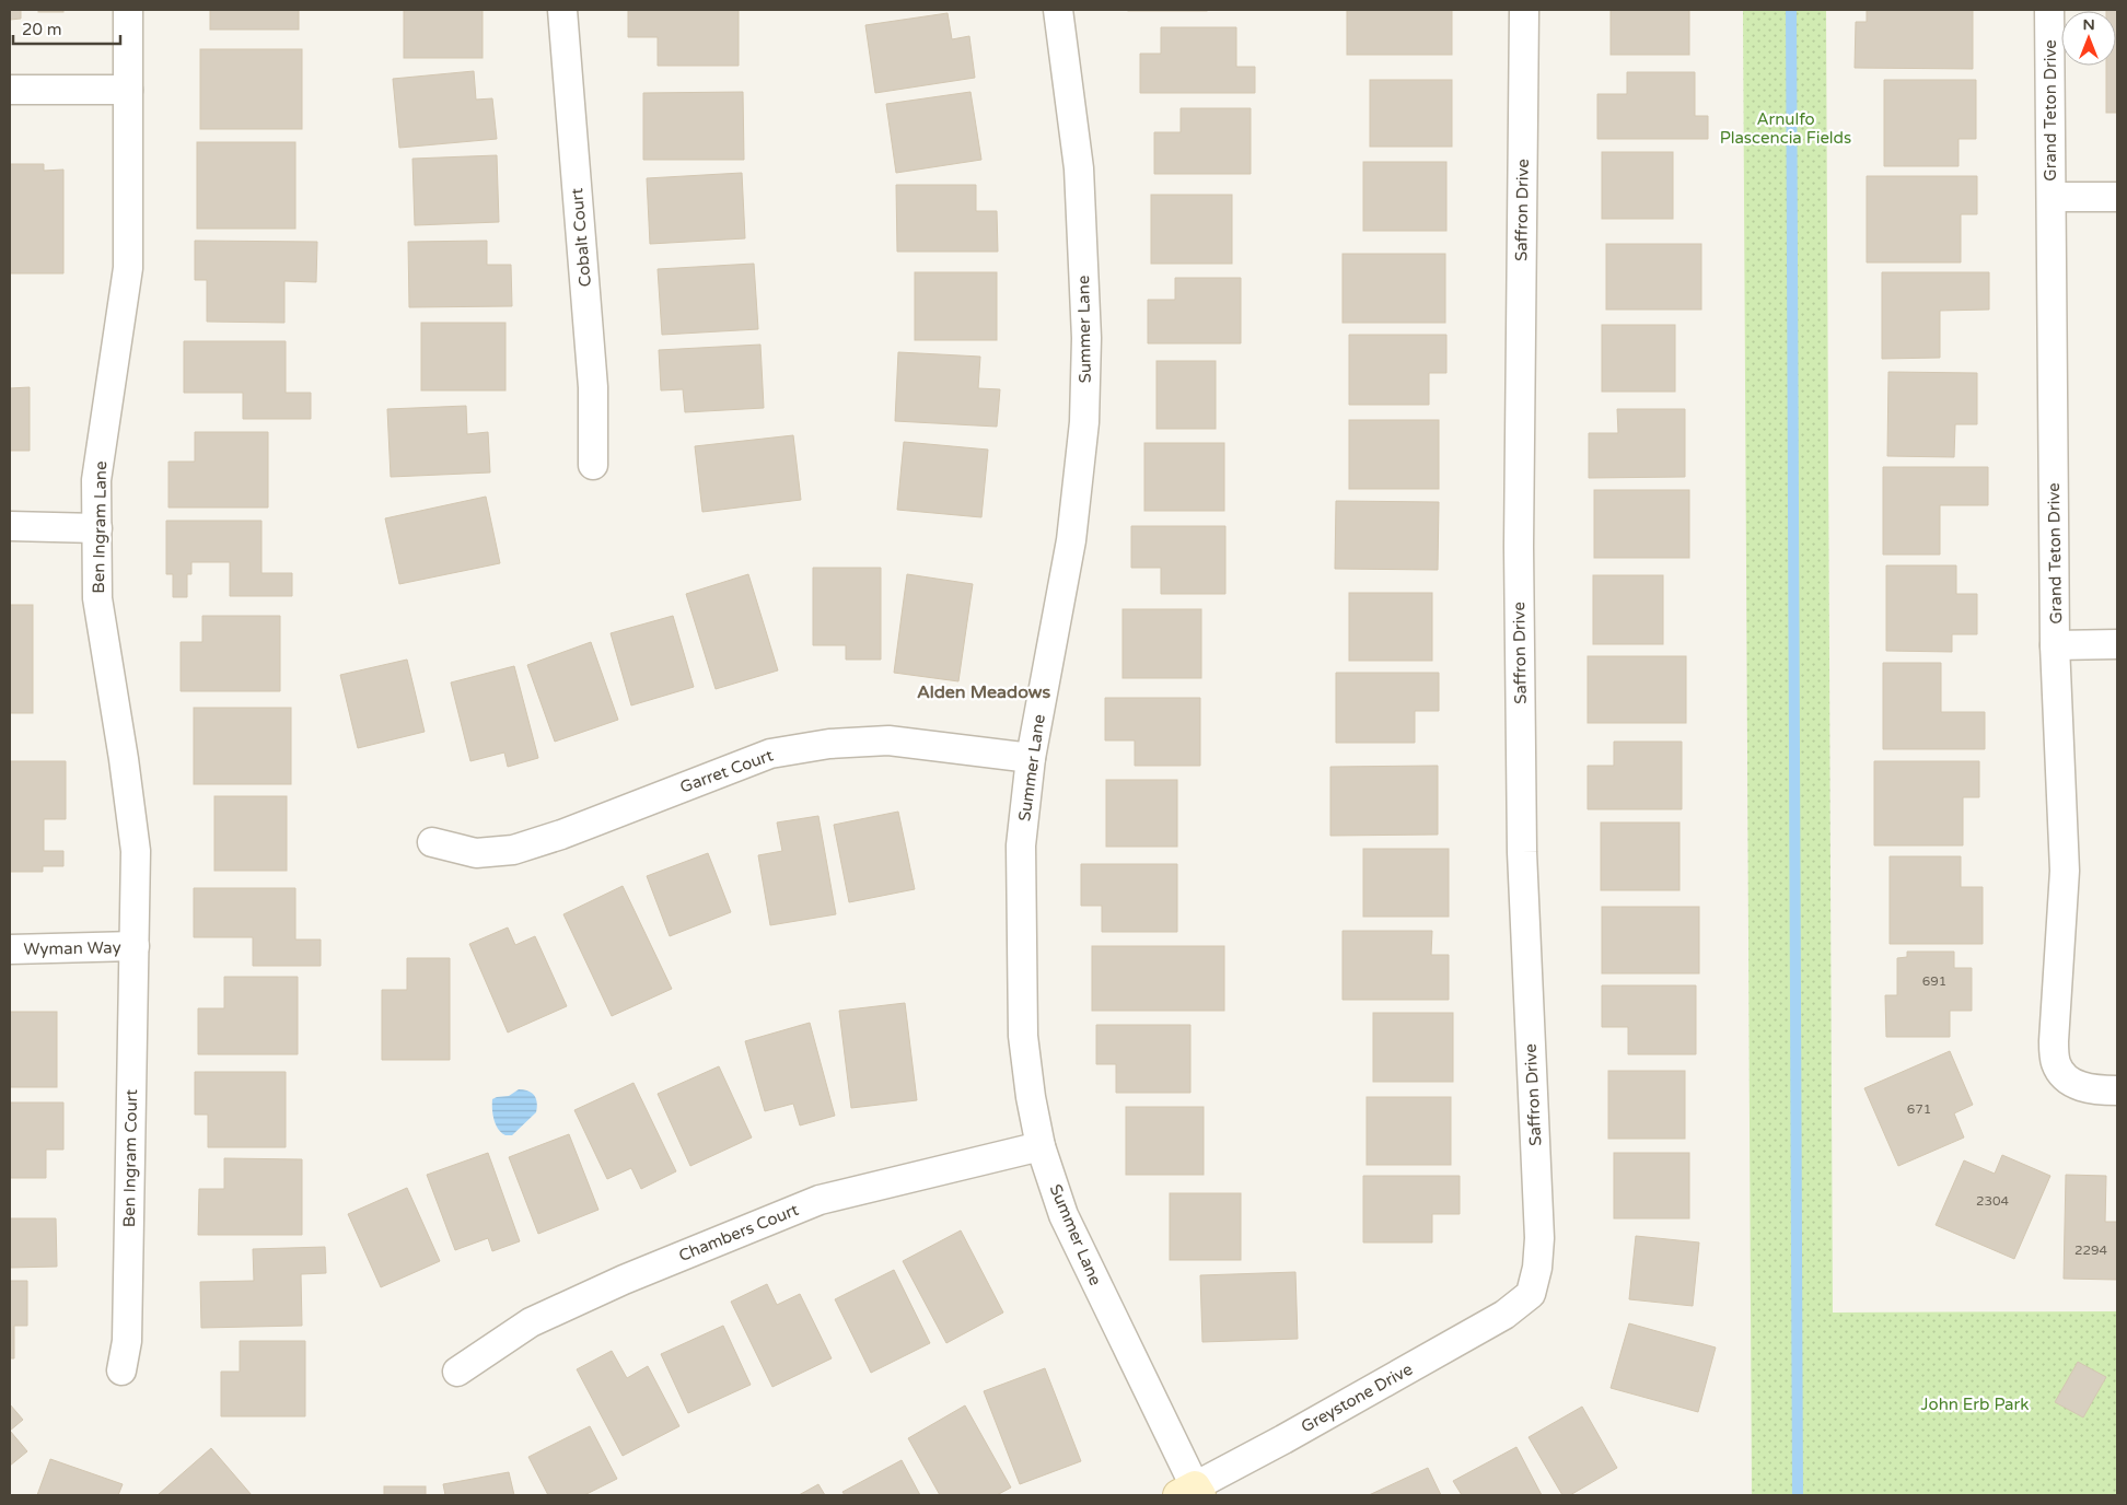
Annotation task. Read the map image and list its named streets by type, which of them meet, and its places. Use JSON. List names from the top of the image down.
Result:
{
  "streets": {
    "street": [
      "Grand Teton Drive",
      "Saffron Drive",
      "Cobalt Court",
      "Summer Lane",
      "Ben Ingram Lane",
      "Garret Court",
      "Wyman Way",
      "Ben Ingram Court",
      "Chambers Court",
      "Greystone Drive"
    ]
  },
  "crossings": [
    ["Saffron Drive", "Greystone Drive"],
    ["Summer Lane", "Garret Court"],
    ["Summer Lane", "Chambers Court"],
    ["Summer Lane", "Greystone Drive"],
    ["Ben Ingram Lane", "Wyman Way"],
    ["Ben Ingram Lane", "Ben Ingram Court"],
    ["Wyman Way", "Ben Ingram Court"]
  ],
  "districts": ["Alden Meadows"],
  "parks": ["Arnulfo Plascencia Fields", "John Erb Park"],
  "house_numbers": [
    "691",
    "671",
    "2304",
    "2294"
  ],
  "scale_bar": "20 m",
  "north": "top"
}
